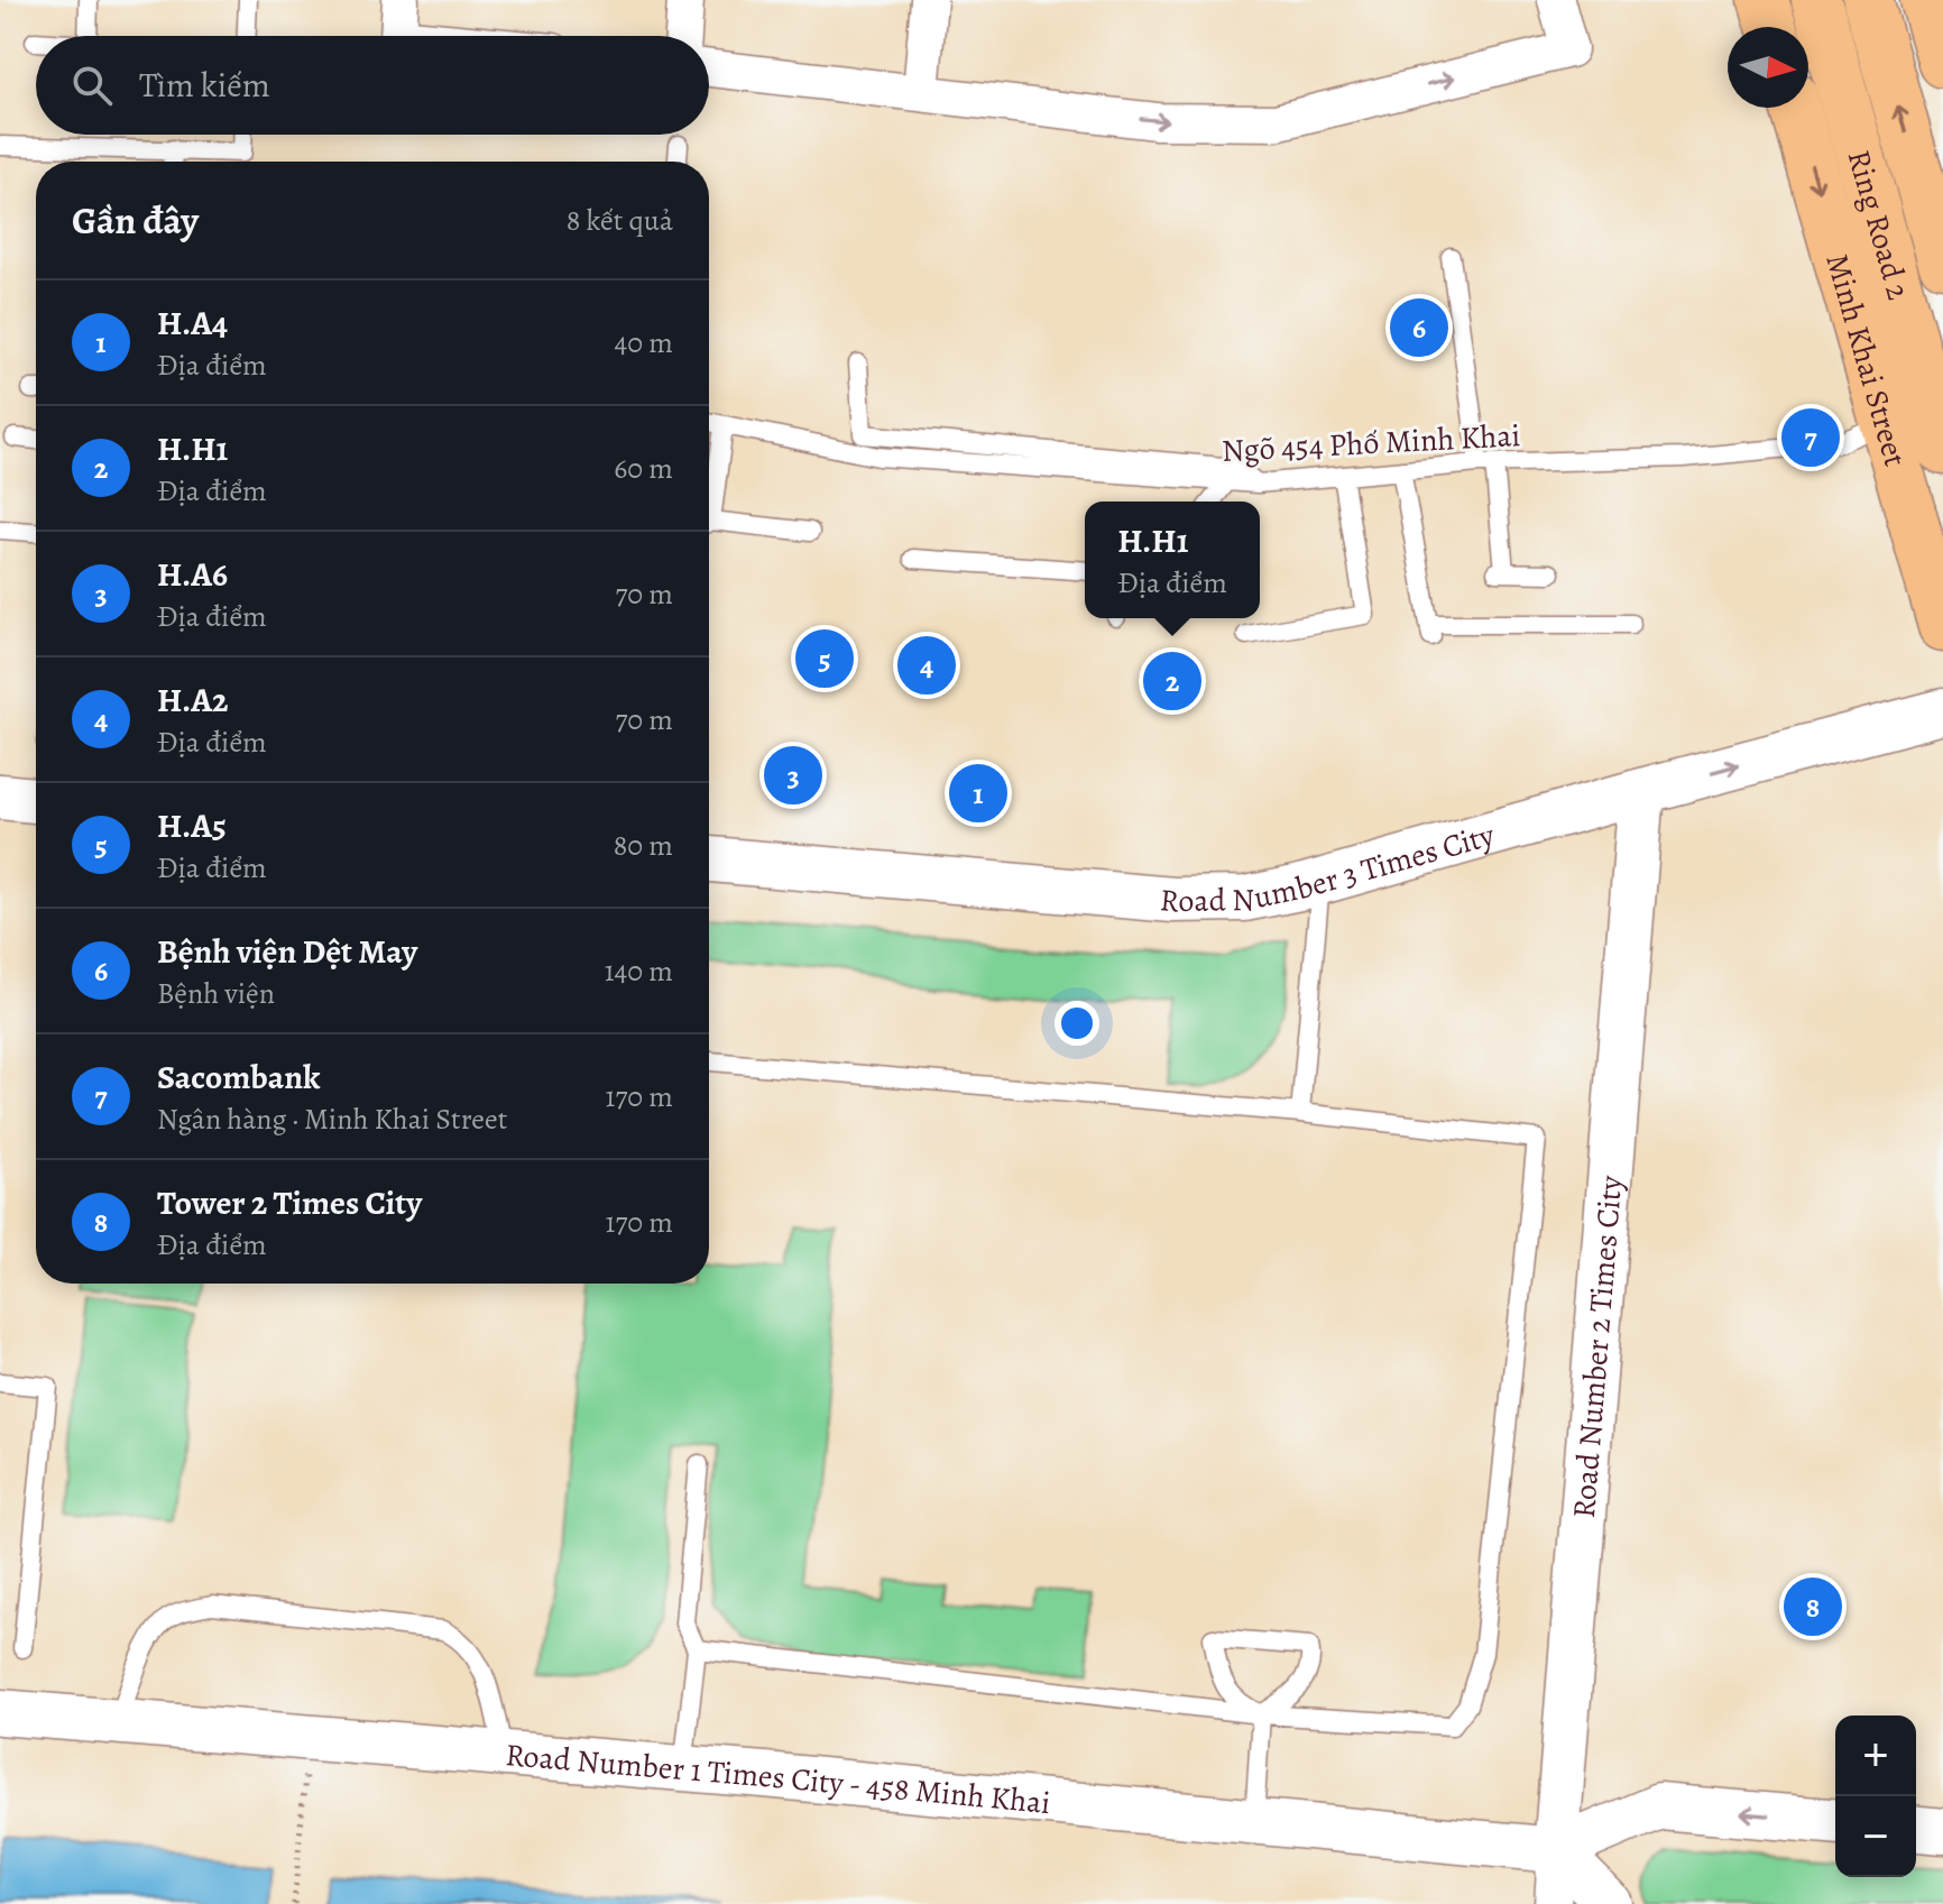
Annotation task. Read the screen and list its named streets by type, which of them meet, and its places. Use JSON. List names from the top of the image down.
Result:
{
  "streets": {
    "main road": ["Ring Road 2", "Minh Khai Street"],
    "street": ["Road Number 3 Times City", "Road Number 2 Times City", "Road Number 1 Times City - 458 Minh Khai"],
    "lane": ["Ngõ 454 Phố Minh Khai"]
  },
  "crossings": [
    ["Minh Khai Street", "Ngõ 454 Phố Minh Khai"],
    ["Road Number 3 Times City", "Road Number 2 Times City"],
    ["Road Number 2 Times City", "Road Number 1 Times City - 458 Minh Khai"]
  ],
  "one_way": ["Minh Khai Street"],
  "north": "right",
  "page": {
    "search": "Tìm kiếm",
    "heading": ["Gần đây", "8 kết quả"],
    "list": [
      {
        "mark": "1",
        "name": "H.A4",
        "note": "Địa điểm",
        "value": "40 m"
      },
      {
        "mark": "2",
        "name": "H.H1",
        "note": "Địa điểm",
        "value": "60 m"
      },
      {
        "mark": "3",
        "name": "H.A6",
        "note": "Địa điểm",
        "value": "70 m"
      },
      {
        "mark": "4",
        "name": "H.A2",
        "note": "Địa điểm",
        "value": "70 m"
      },
      {
        "mark": "5",
        "name": "H.A5",
        "note": "Địa điểm",
        "value": "80 m"
      },
      {
        "mark": "6",
        "name": "Bệnh viện Dệt May",
        "note": "Bệnh viện",
        "value": "140 m"
      },
      {
        "mark": "7",
        "name": "Sacombank",
        "note": "Ngân hàng · Minh Khai Street",
        "value": "170 m"
      },
      {
        "mark": "8",
        "name": "Tower 2 Times City",
        "note": "Địa điểm",
        "value": "170 m"
      }
    ],
    "pins": [
      "6",
      "7",
      "5",
      "4",
      "2",
      "3",
      "1",
      "8"
    ],
    "popup": ["H.H1", "Địa điểm"],
    "map_buttons": ["+", "−"]
  }
}
